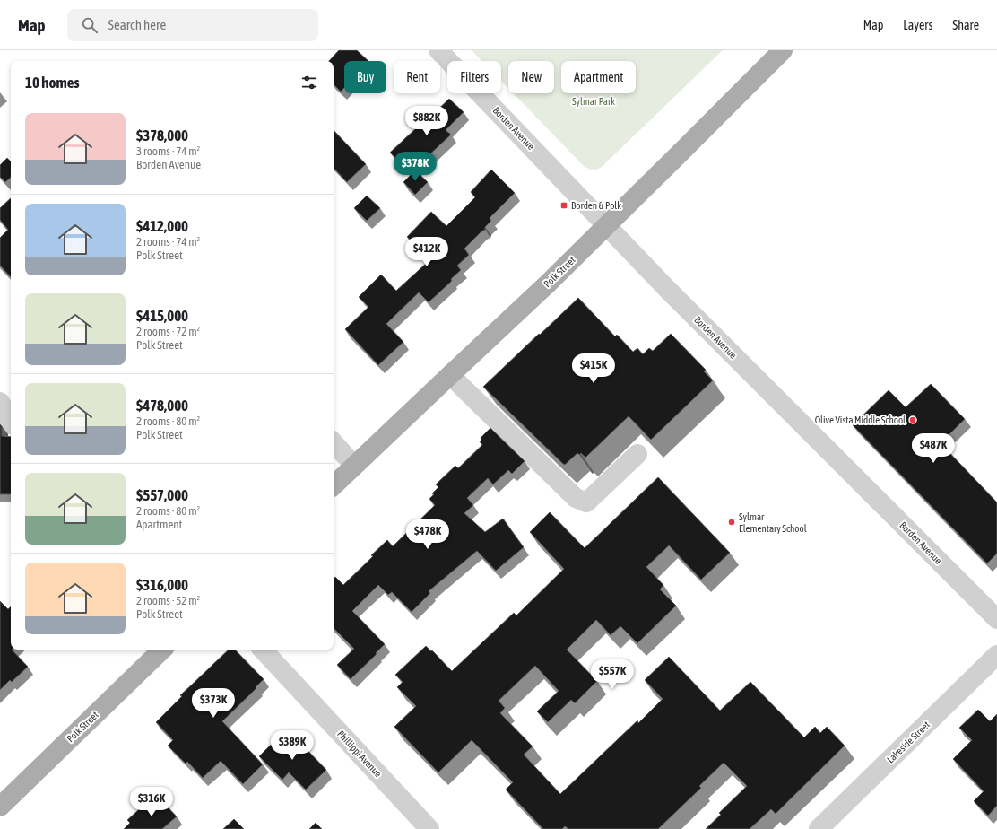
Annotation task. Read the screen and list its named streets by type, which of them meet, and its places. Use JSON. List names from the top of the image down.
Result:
{
  "streets": {
    "main road": ["Polk Street"],
    "street": ["Borden Avenue", "Lakeside Street", "Phillippi Avenue"]
  },
  "crossings": [
    ["Borden Avenue", "Polk Street"]
  ],
  "parks": ["Sylmar Park"],
  "places": {
    "transit": ["Borden & Polk"],
    "other": ["Olive Vista Middle School", "Sylmar Elementary School"]
  },
  "page": {
    "header": "Map",
    "search": "Search here",
    "nav": ["Map", "Layers", "Share"],
    "chip": [
      "Buy",
      "Rent",
      "Filters",
      "New",
      "Apartment"
    ],
    "heading": "10 homes",
    "list": [
      {
        "name": "$378,000",
        "note": "3 rooms · 74 m² · Borden Avenue"
      },
      {
        "name": "$412,000",
        "note": "2 rooms · 74 m² · Polk Street"
      },
      {
        "name": "$415,000",
        "note": "2 rooms · 72 m² · Polk Street"
      },
      {
        "name": "$478,000",
        "note": "2 rooms · 80 m² · Polk Street"
      },
      {
        "name": "$557,000",
        "note": "2 rooms · 80 m² · Apartment"
      },
      {
        "name": "$316,000",
        "note": "2 rooms · 52 m² · Polk Street"
      }
    ],
    "price": [
      "$882K",
      "$378K",
      "$412K",
      "$415K",
      "$487K",
      "$478K",
      "$557K",
      "$373K",
      "$389K",
      "$316K"
    ]
  }
}
